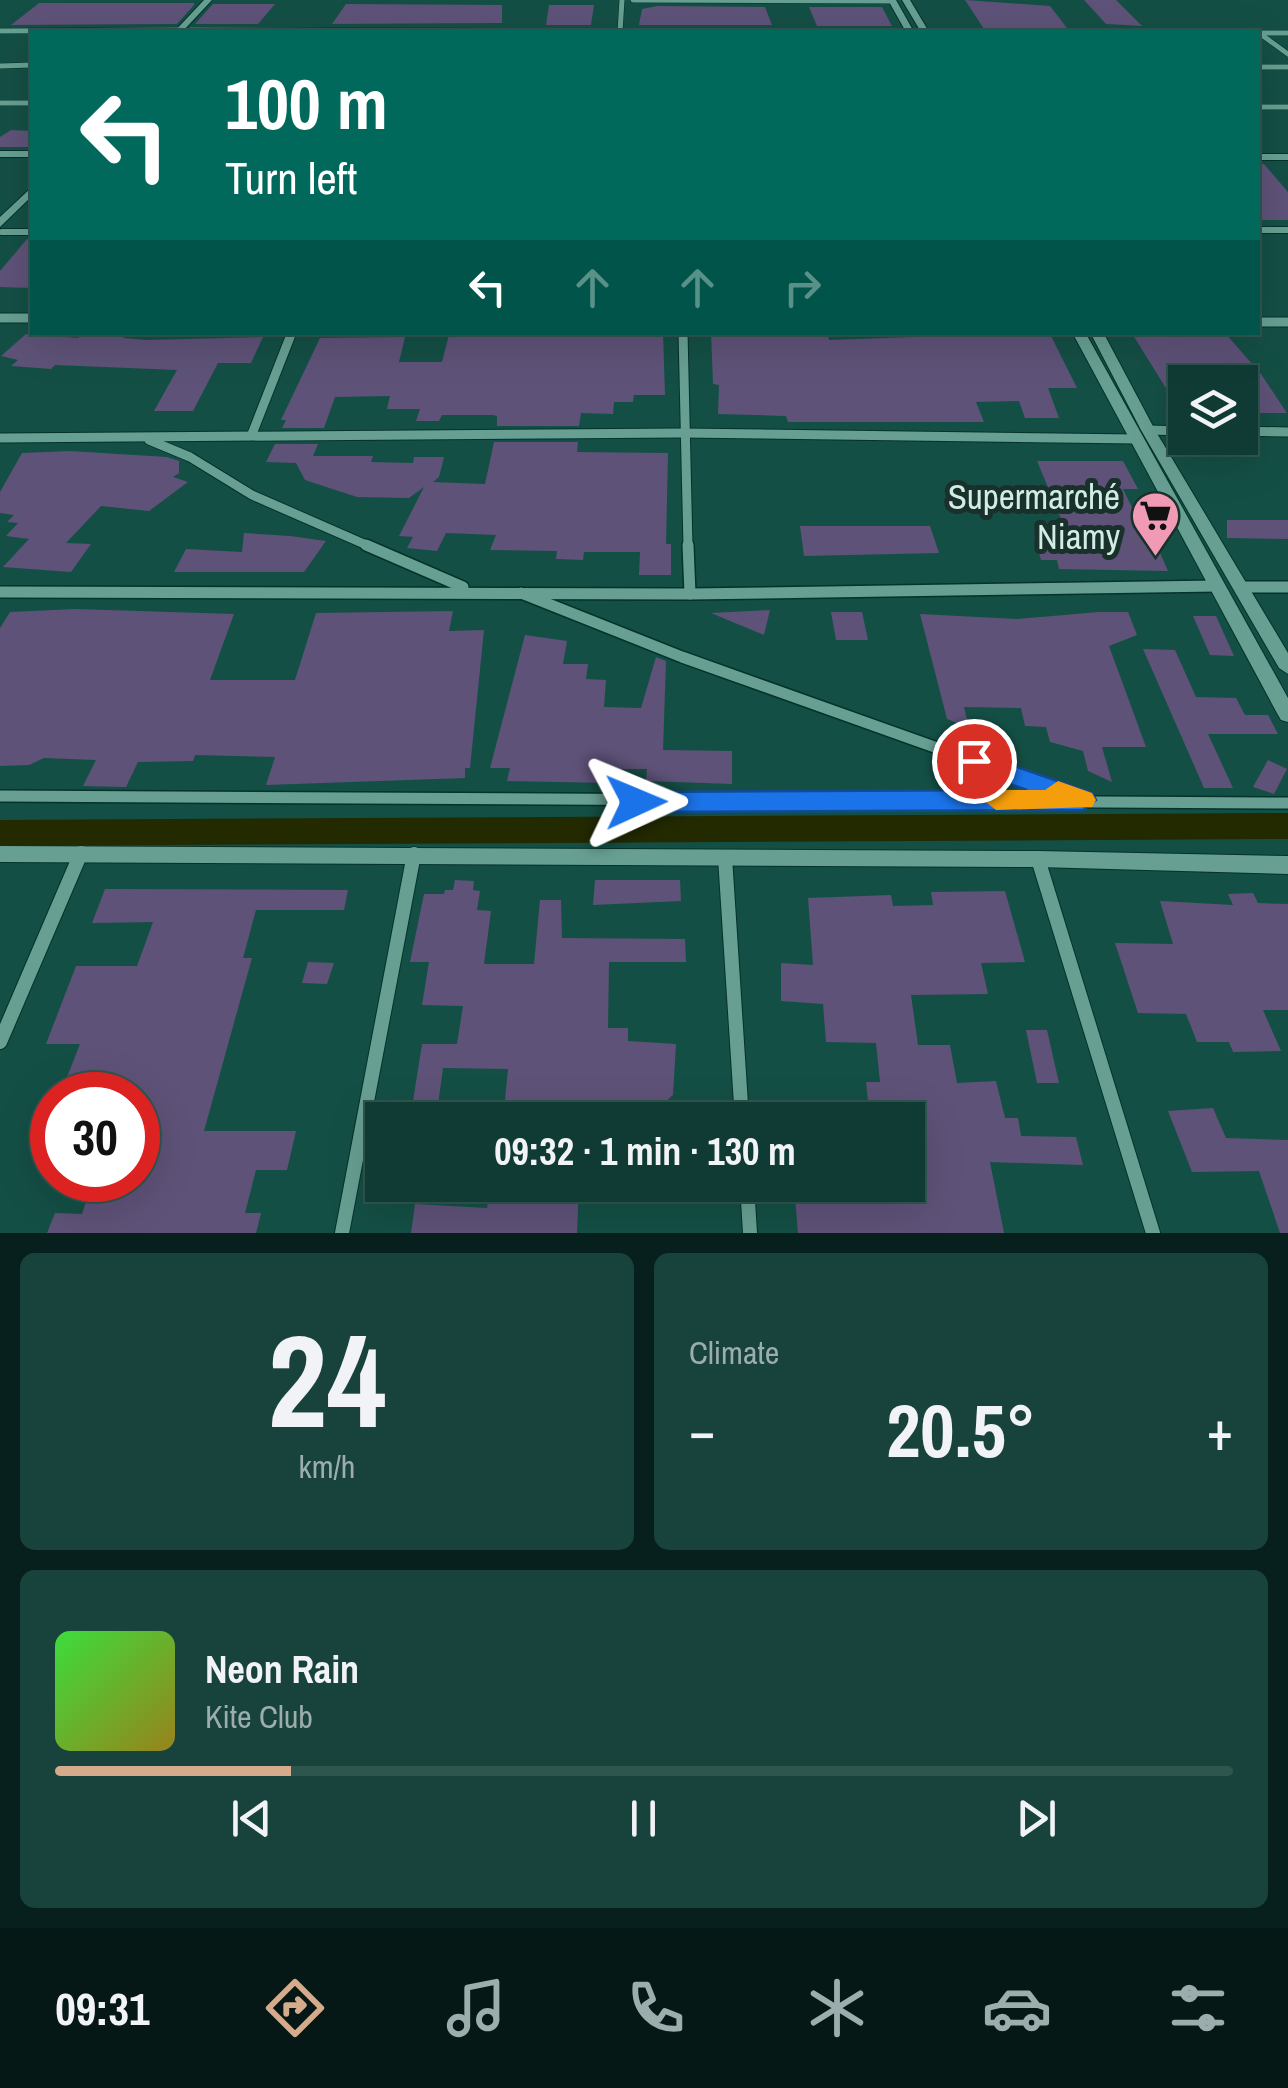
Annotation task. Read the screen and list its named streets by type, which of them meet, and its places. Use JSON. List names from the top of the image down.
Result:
{
  "places": {
    "supermarket": ["Supermarché Niamy"]
  },
  "page": {
    "turn": ["100 m", "Turn left"],
    "limit": "30",
    "trip": "09:32 · 1 min · 130 m",
    "tile": [
      ["24", "km/h"],
      "Climate"
    ],
    "heat": ["−", "20.5°", "+"],
    "song": ["Neon Rain", "Kite Club"],
    "tabs": "09:31"
  }
}
